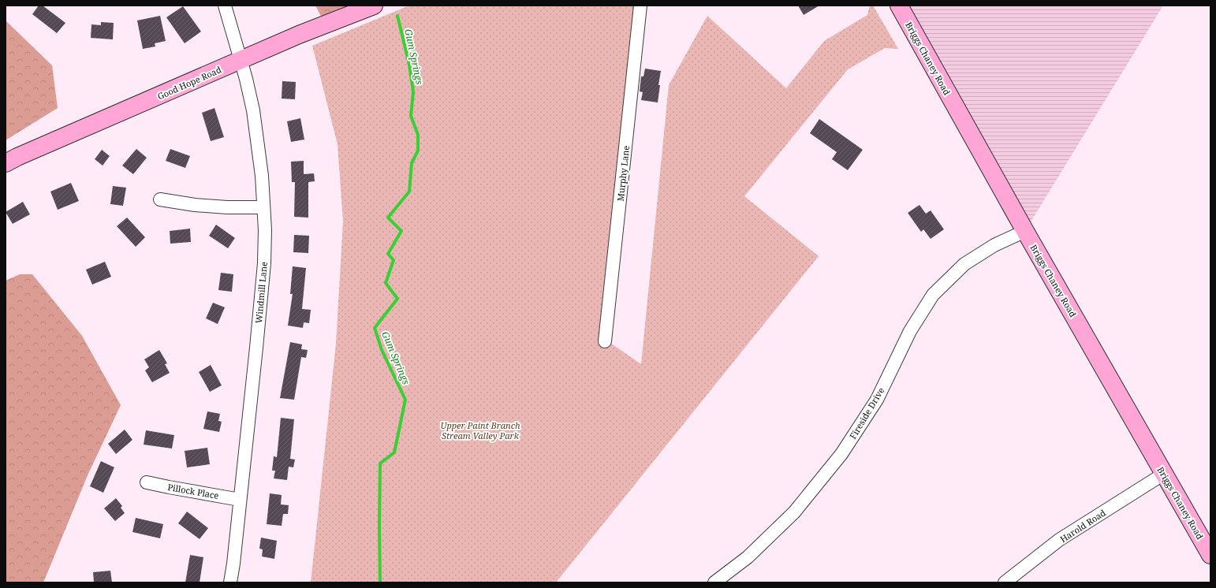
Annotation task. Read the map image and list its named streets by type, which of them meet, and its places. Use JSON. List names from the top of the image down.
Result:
{
  "streets": {
    "main road": ["Briggs Chaney Road", "Good Hope Road"],
    "street": [
      "Murphy Lane",
      "Windmill Lane",
      "Fireside Drive",
      "Pillock Place",
      "Harold Road"
    ]
  },
  "crossings": [
    ["Briggs Chaney Road", "Fireside Drive"],
    ["Briggs Chaney Road", "Harold Road"],
    ["Good Hope Road", "Windmill Lane"],
    ["Windmill Lane", "Pillock Place"]
  ],
  "water": ["Gum Springs"],
  "parks": ["Upper Paint Branch Stream Valley Park"]
}
